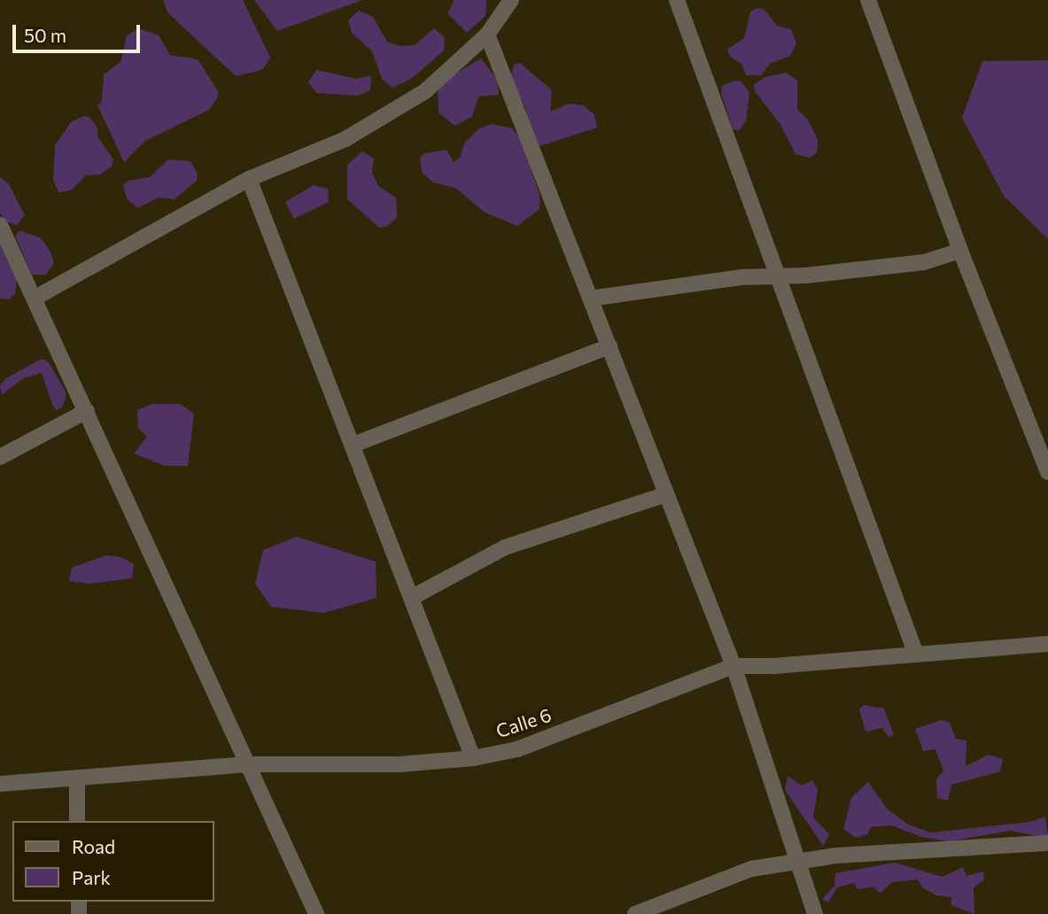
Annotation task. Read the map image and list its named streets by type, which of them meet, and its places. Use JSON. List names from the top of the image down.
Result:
{
  "streets": {
    "street": ["Calle 6"]
  },
  "legend": ["Road", "Park"],
  "scale_bar": "50 m"
}
